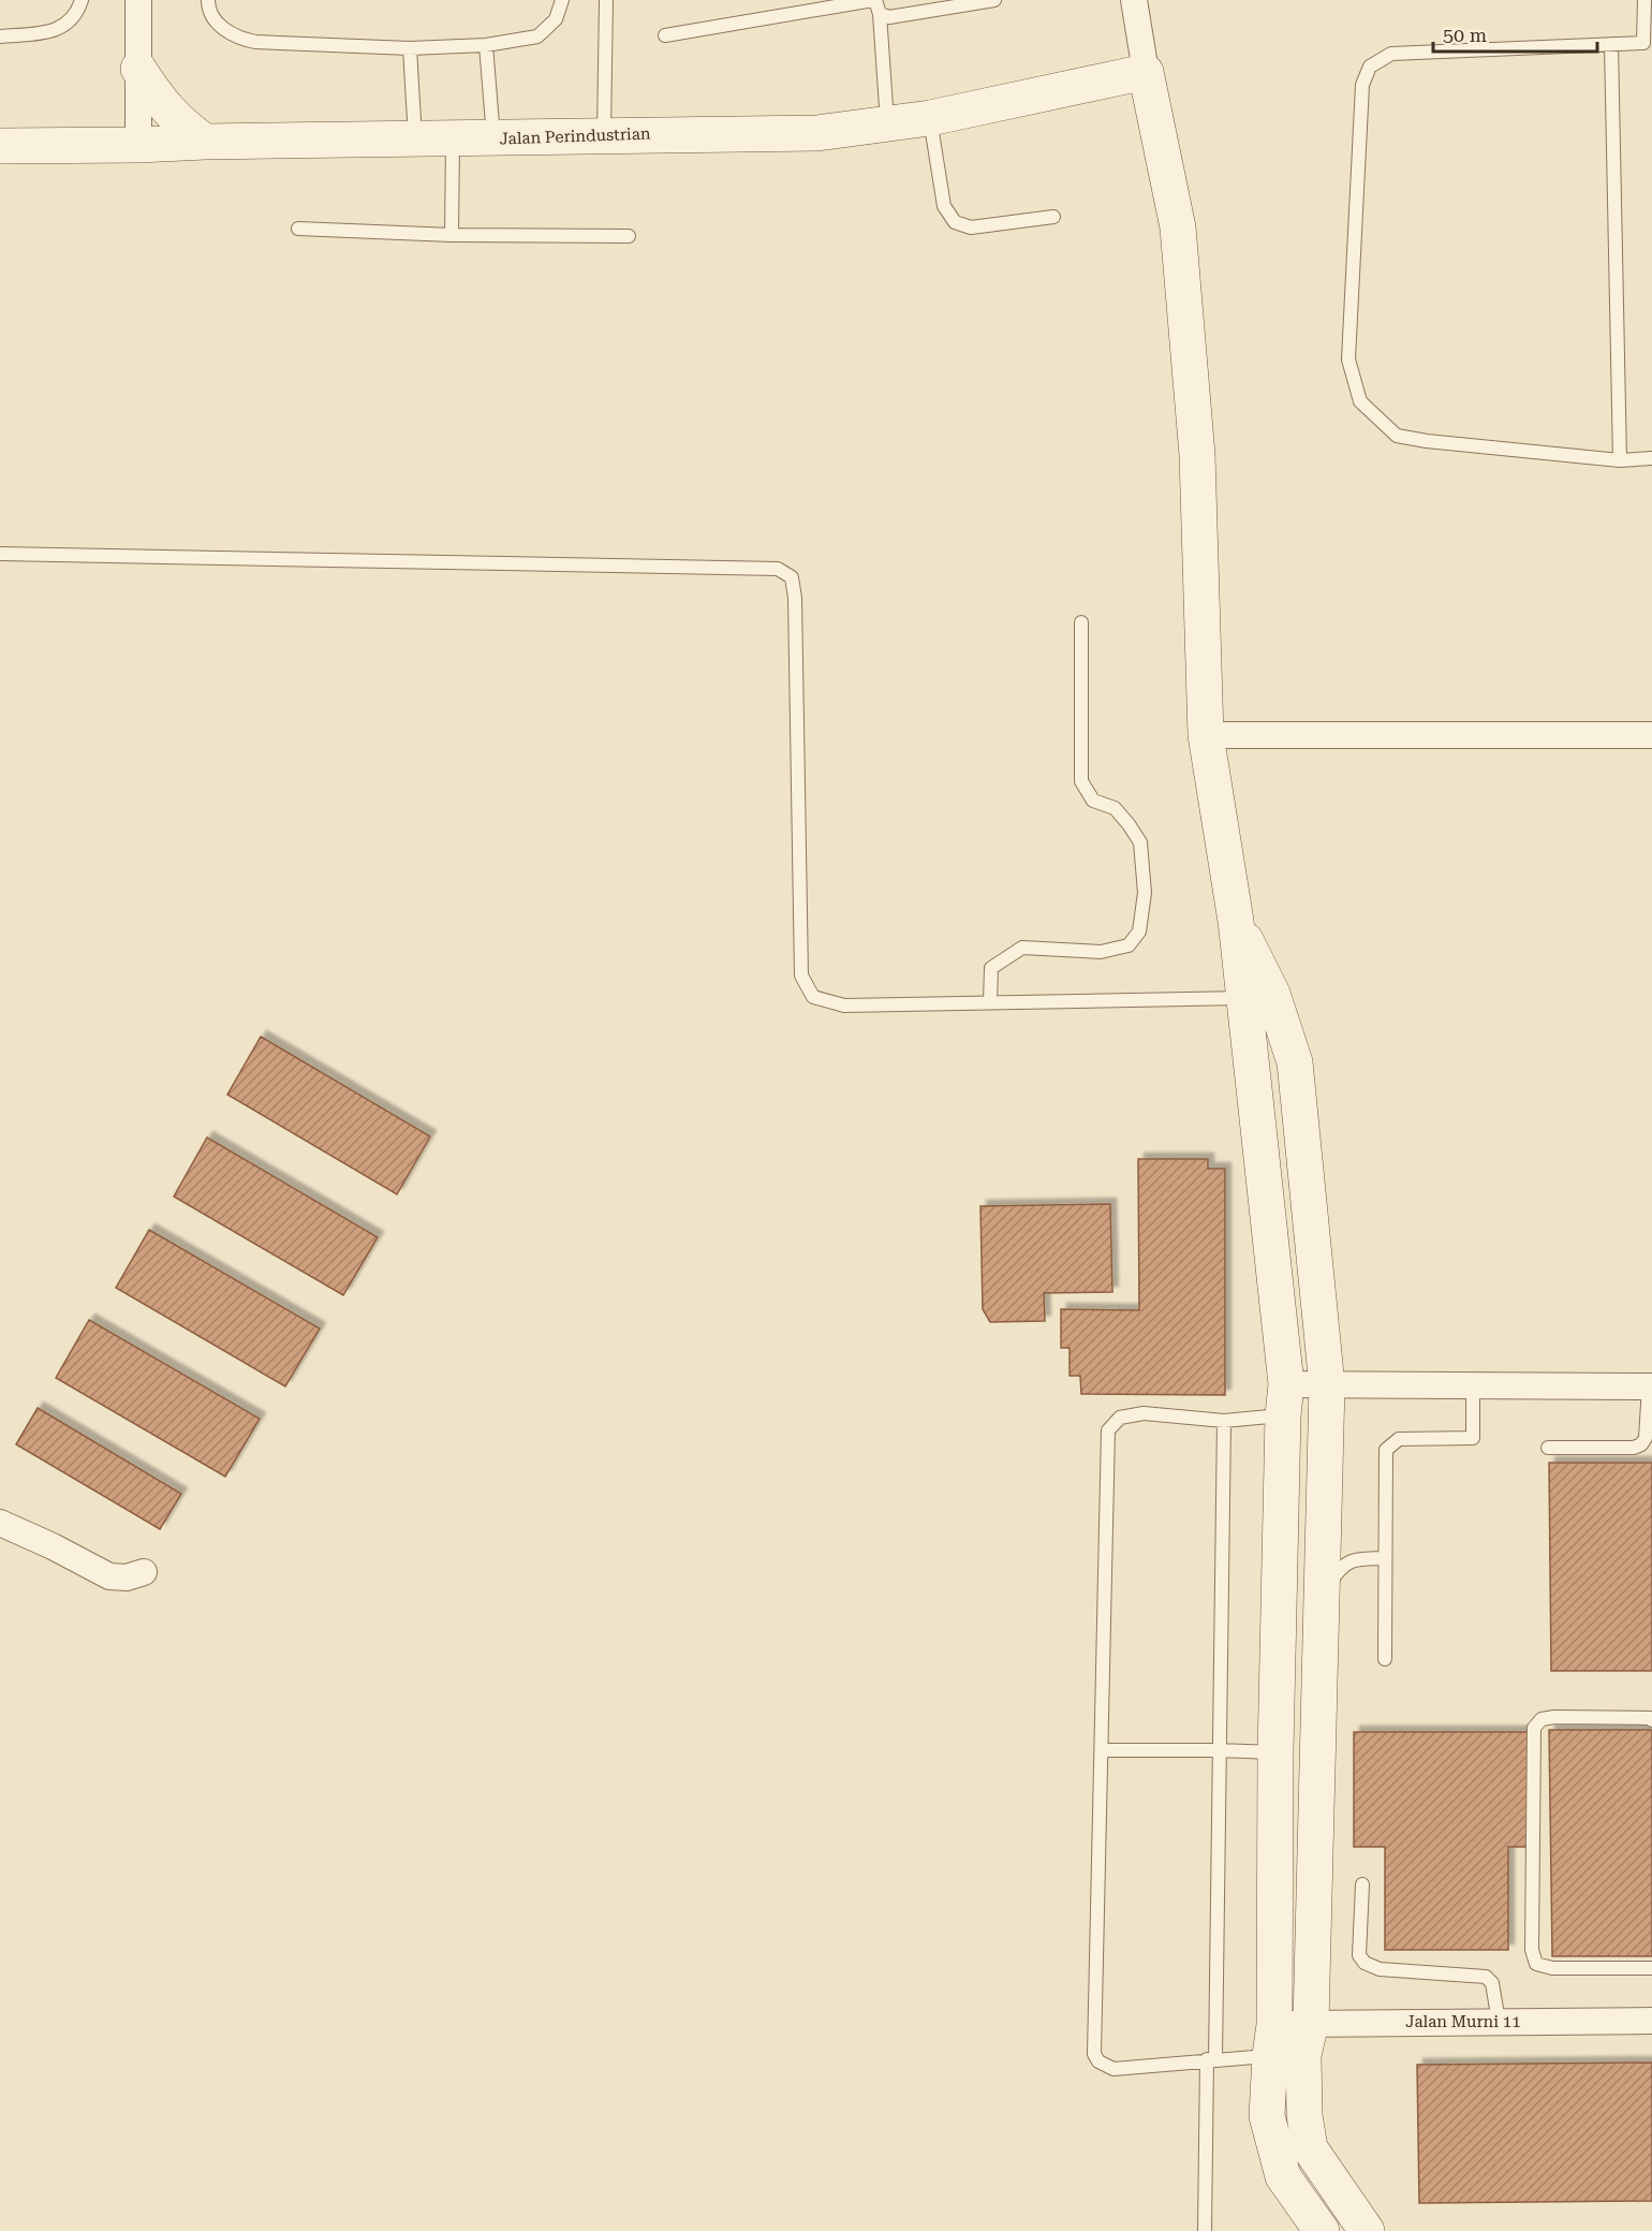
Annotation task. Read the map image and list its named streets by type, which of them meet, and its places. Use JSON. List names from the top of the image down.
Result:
{
  "streets": {
    "main road": ["Jalan Perindustrian"],
    "street": ["Jalan Murni 11"]
  },
  "scale_bar": "50 m"
}
